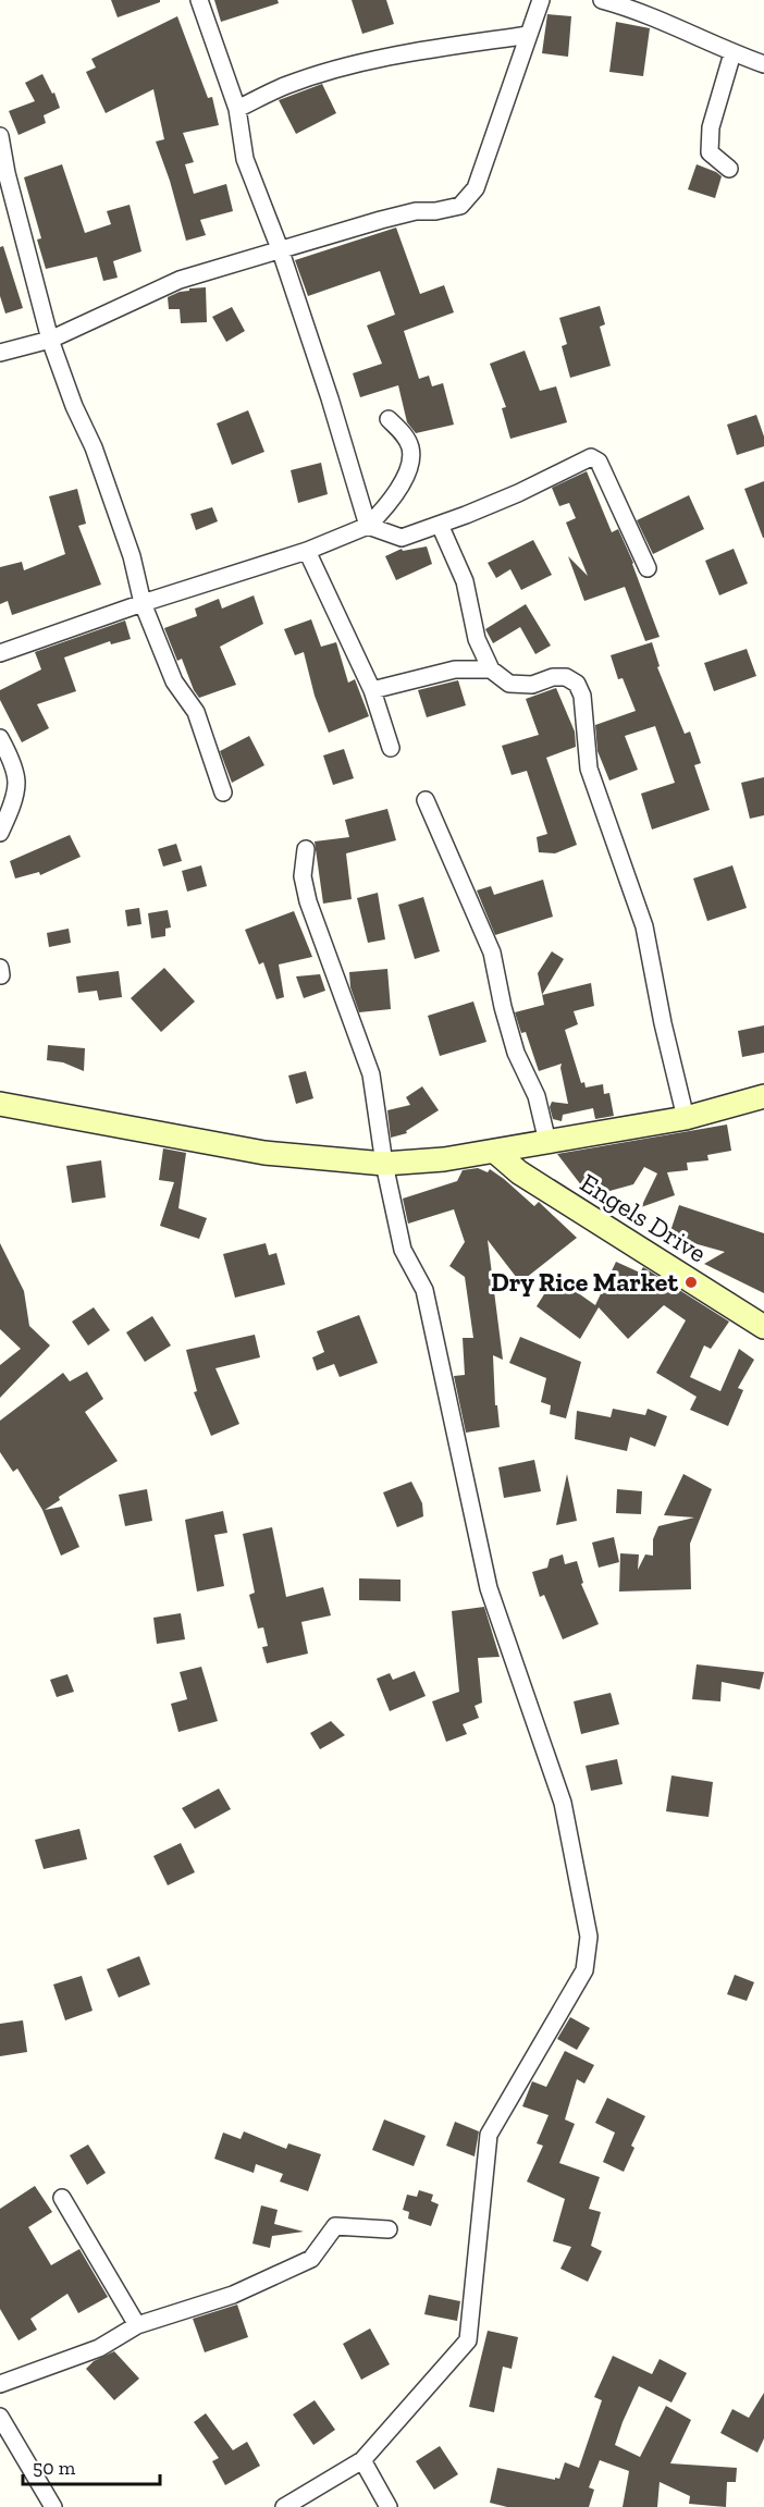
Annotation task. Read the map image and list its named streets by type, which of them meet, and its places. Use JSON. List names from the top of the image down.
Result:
{
  "streets": {
    "main road": ["Engels Drive"]
  },
  "places": ["Dry Rice Market"],
  "scale_bar": "50 m"
}
